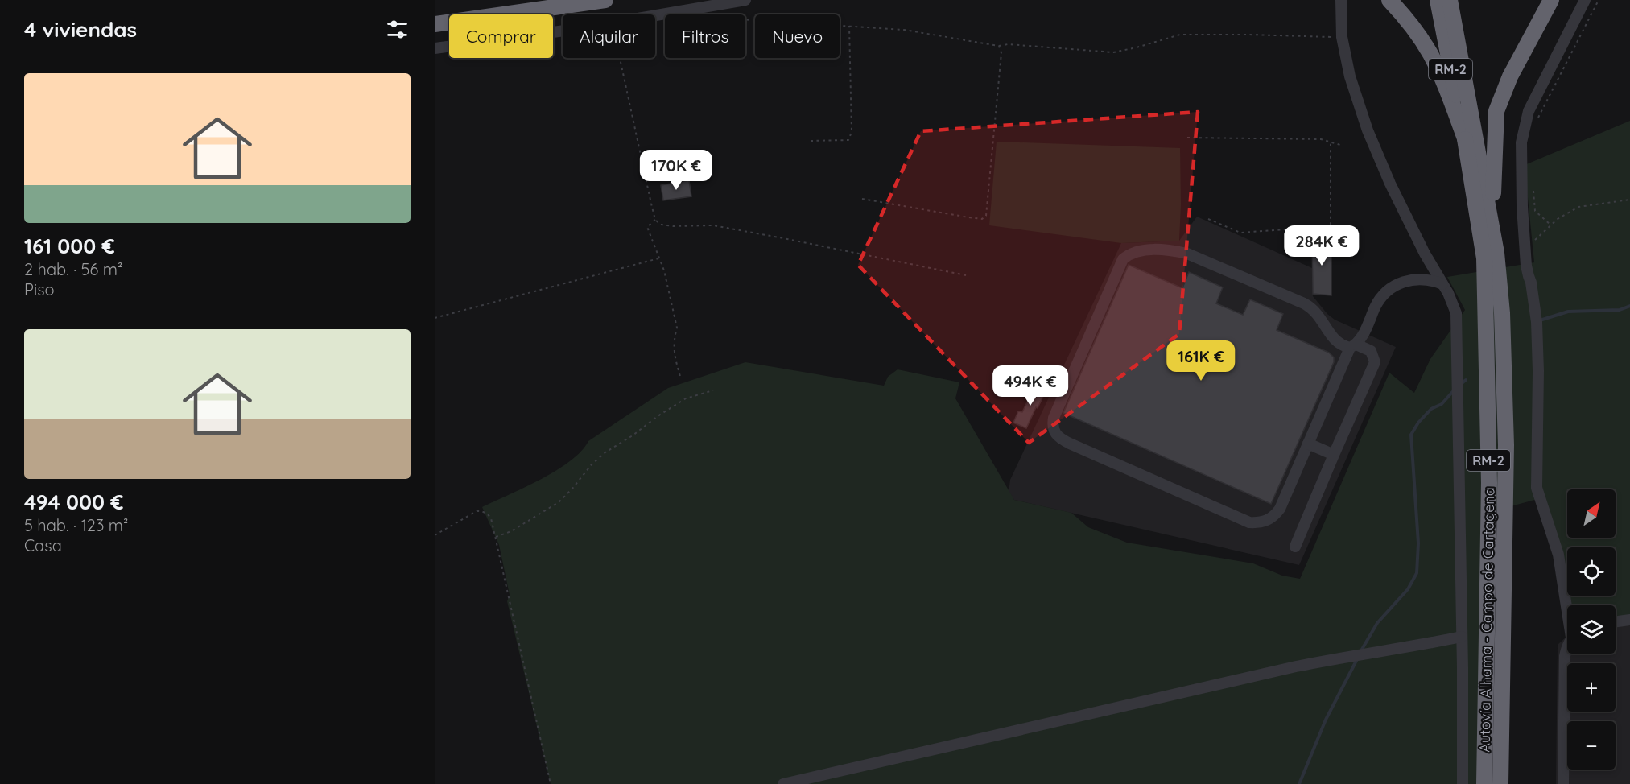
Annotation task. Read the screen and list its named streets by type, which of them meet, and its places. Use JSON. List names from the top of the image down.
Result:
{
  "streets": {
    "highway": ["RM-2", "Autovía Alhama - Campo de Cartagena"]
  },
  "crossings": [
    ["RM-2", "Autovía Alhama - Campo de Cartagena"]
  ],
  "north": "top right",
  "page": {
    "heading": "4 viviendas",
    "chip": [
      "Comprar",
      "Alquilar",
      "Filtros",
      "Nuevo"
    ],
    "list": [
      {
        "name": "161 000 €",
        "note": "2 hab. · 56 m² · Piso"
      },
      {
        "name": "494 000 €",
        "note": "5 hab. · 123 m² · Casa"
      }
    ],
    "price": [
      "170K €",
      "284K €",
      "161K €",
      "494K €"
    ],
    "map_buttons": ["+", "−"]
  }
}
